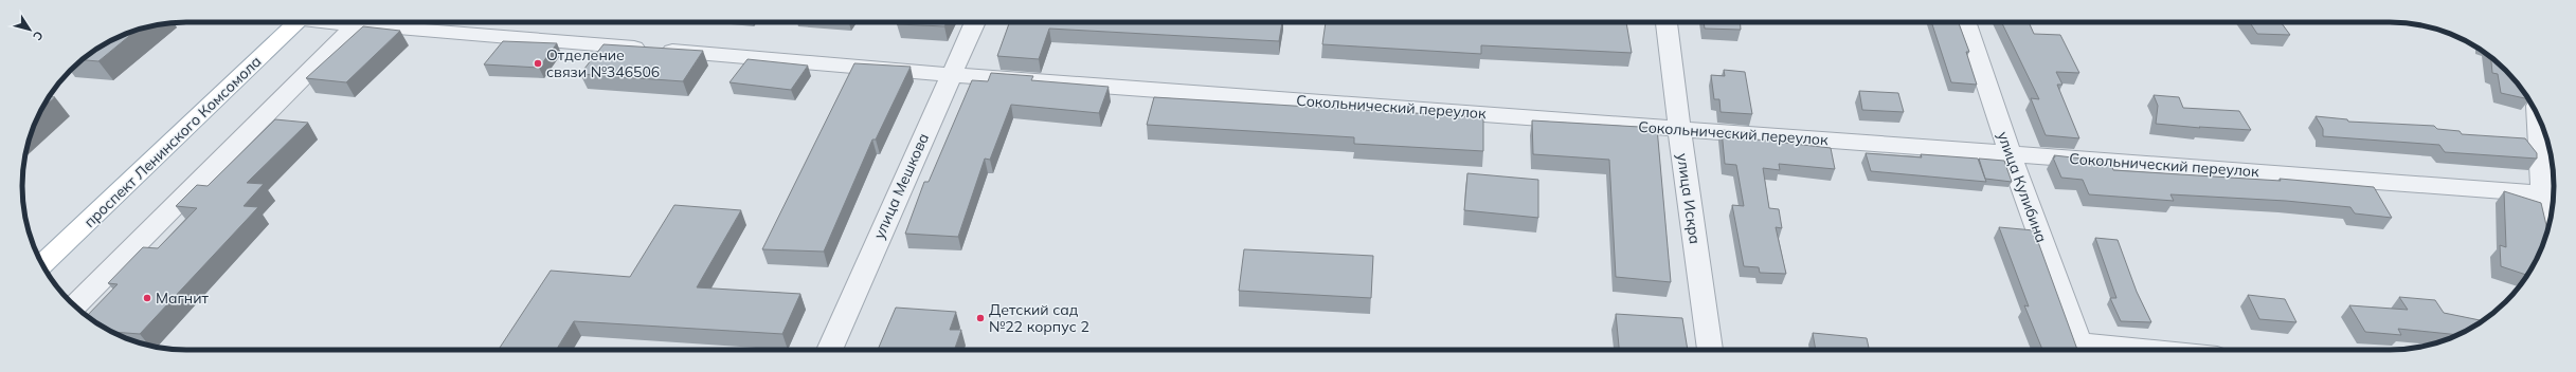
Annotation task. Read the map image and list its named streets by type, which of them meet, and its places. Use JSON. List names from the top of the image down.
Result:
{
  "streets": {
    "main road": ["проспект Ленинского Комсомола"],
    "street": [
      "Сокольнический переулок",
      "улица Мешкова",
      "улица Кулибина",
      "улица Искра"
    ]
  },
  "crossings": [
    ["Сокольнический переулок", "улица Мешкова"],
    ["Сокольнический переулок", "улица Кулибина"],
    ["Сокольнический переулок", "улица Искра"]
  ],
  "places": ["Отделение связи №346506", "Магнит", "Детский сад №22 корпус 2"],
  "north": "bottom right"
}
